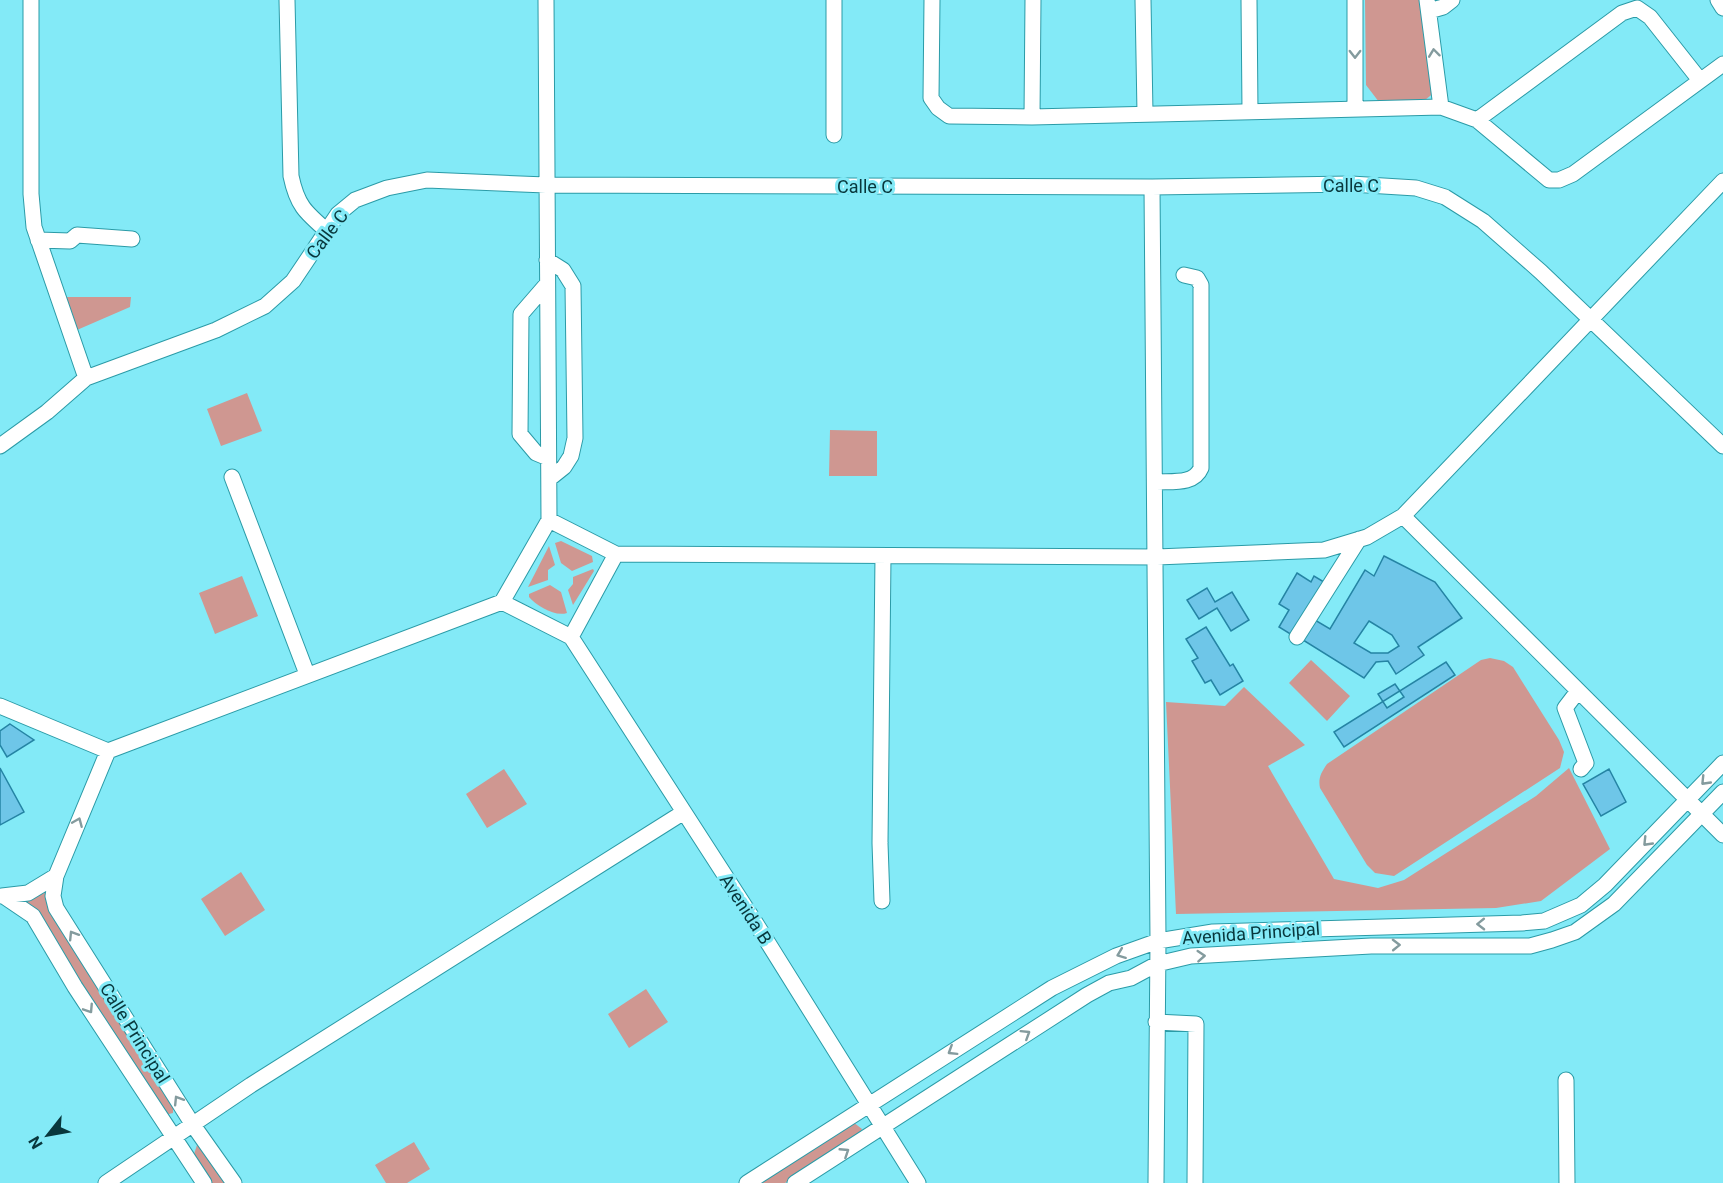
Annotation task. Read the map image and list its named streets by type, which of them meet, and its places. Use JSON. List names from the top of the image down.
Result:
{
  "streets": {
    "street": [
      "Calle C",
      "Avenida B",
      "Avenida Principal",
      "Calle Principal"
    ]
  },
  "crossings": [
    ["Avenida B", "Avenida Principal"]
  ],
  "north": "bottom left"
}
